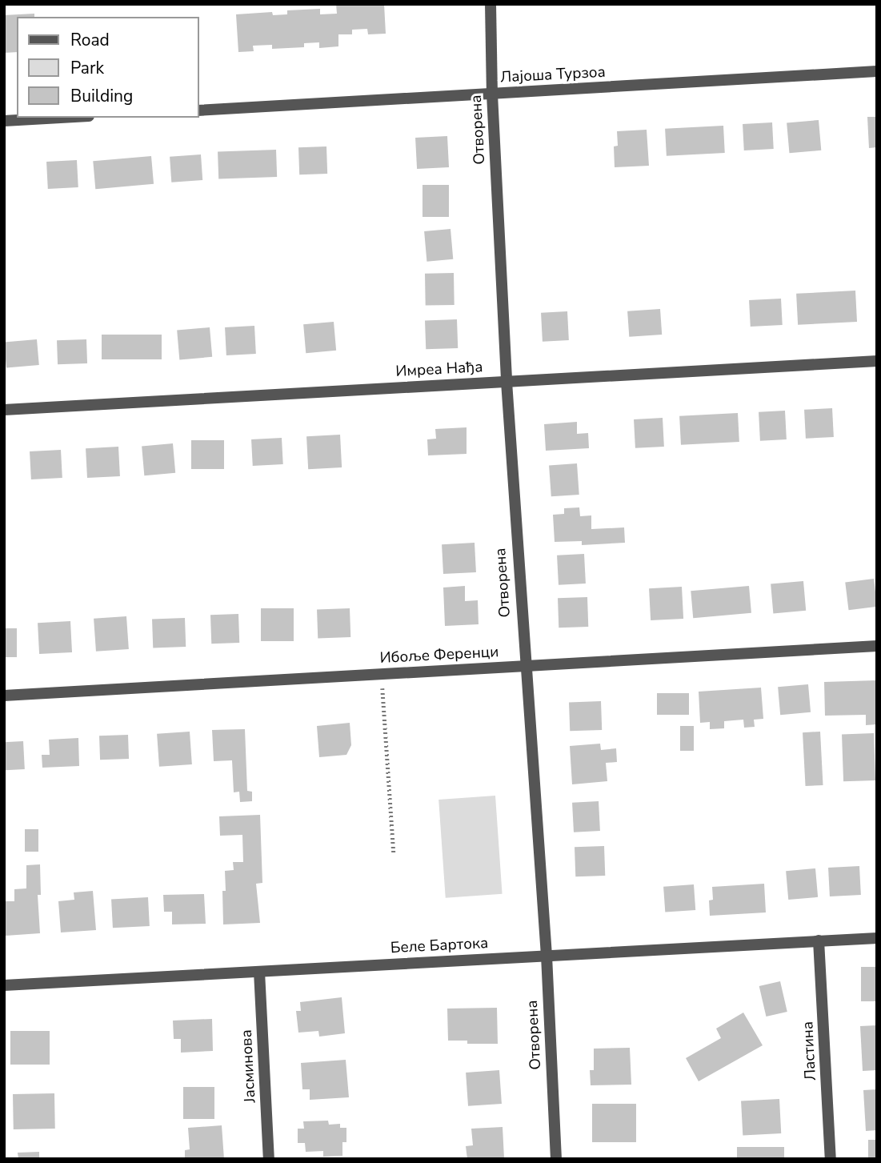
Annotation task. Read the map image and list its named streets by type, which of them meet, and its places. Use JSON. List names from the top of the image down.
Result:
{
  "streets": {
    "street": [
      "Лајоша Турзоа",
      "Отворена",
      "Имреа Нађа",
      "Ибоље Ференци",
      "Беле Бартока",
      "Ластина",
      "Јасминова"
    ]
  },
  "crossings": [
    ["Лајоша Турзоа", "Отворена"],
    ["Отворена", "Имреа Нађа"],
    ["Отворена", "Ибоље Ференци"],
    ["Отворена", "Беле Бартока"],
    ["Беле Бартока", "Ластина"],
    ["Беле Бартока", "Јасминова"]
  ],
  "legend": ["Road", "Park", "Building"]
}
